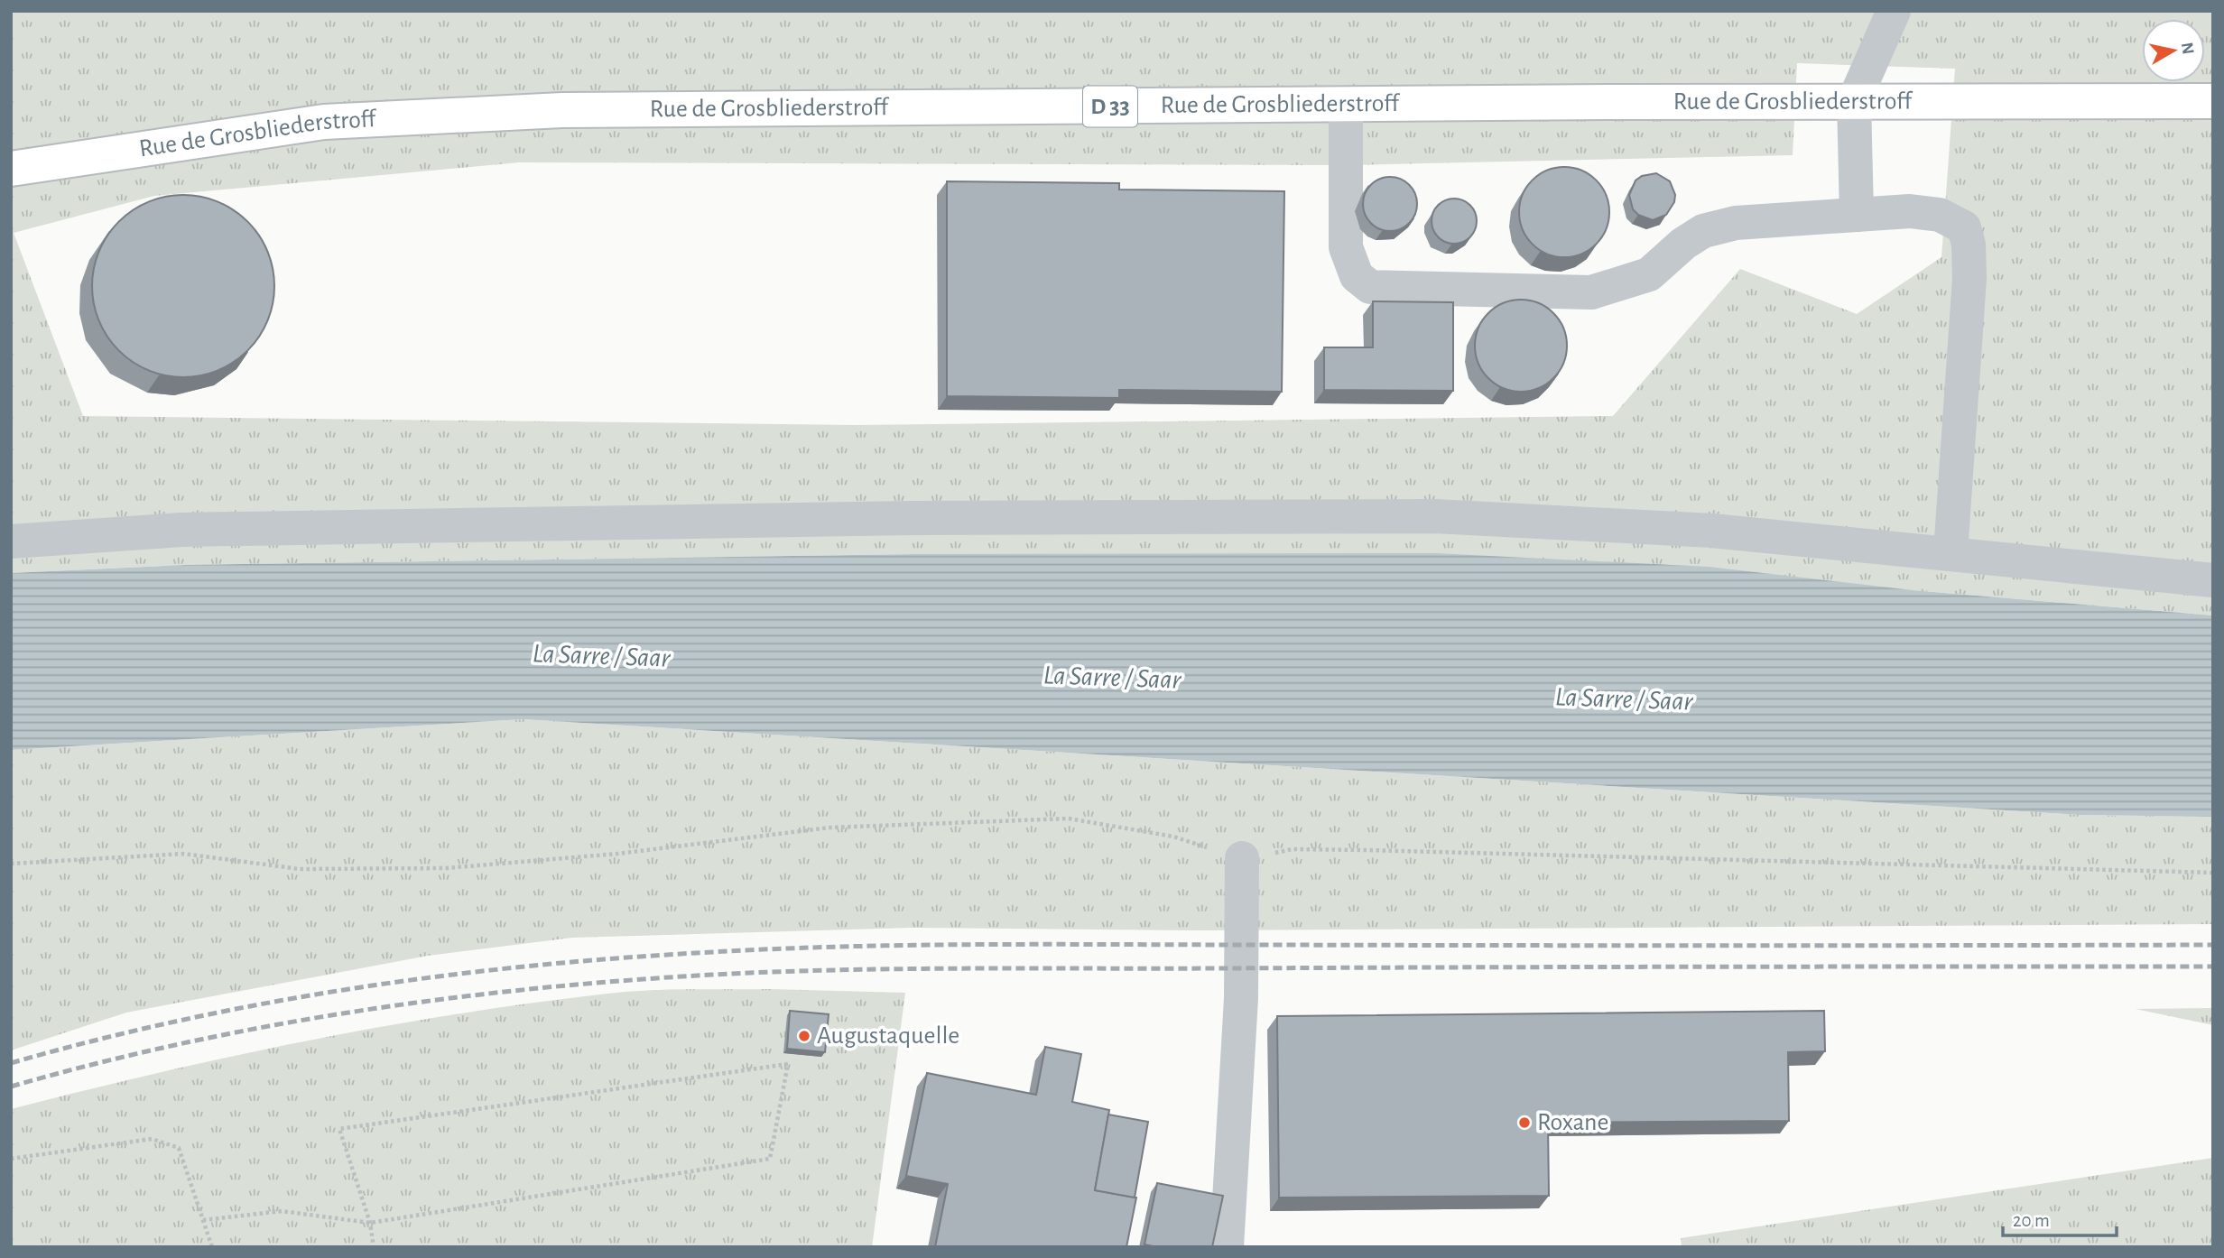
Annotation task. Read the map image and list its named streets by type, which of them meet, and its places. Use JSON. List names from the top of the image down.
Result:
{
  "streets": {
    "main road": ["Rue de Grosbliederstroff", "D 33"]
  },
  "water": ["La Sarre / Saar"],
  "places": ["Augustaquelle", "Roxane"],
  "scale_bar": "20 m",
  "north": "right"
}
